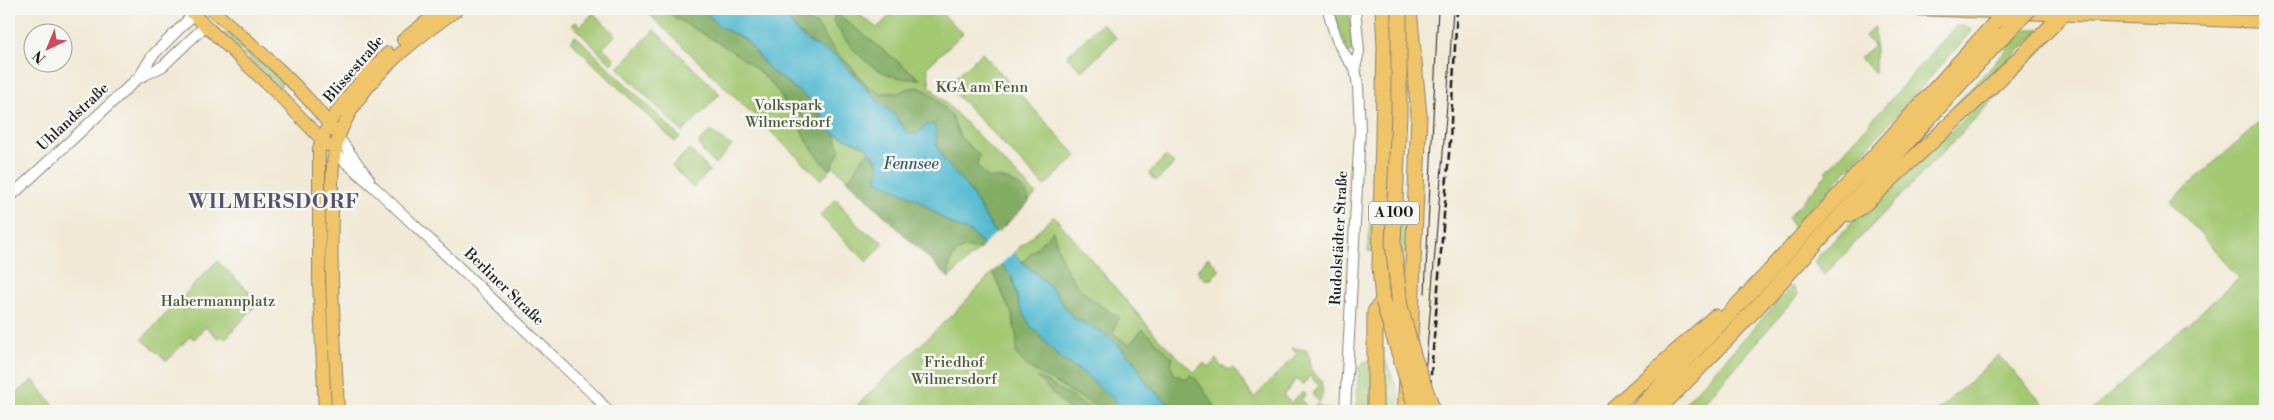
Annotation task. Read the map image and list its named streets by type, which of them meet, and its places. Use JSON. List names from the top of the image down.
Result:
{
  "streets": {
    "highway": ["A 100"],
    "main road": ["Blissestraße", "Uhlandstraße", "Berliner Straße"],
    "street": ["Rudolstädter Straße"]
  },
  "crossings": [
    ["Blissestraße", "Berliner Straße"],
    ["Uhlandstraße", "Berliner Straße"]
  ],
  "districts": ["WILMERSDORF"],
  "water": ["Fennsee"],
  "parks": [
    "KGA am Fenn",
    "Volkspark Wilmersdorf",
    "Habermannplatz",
    "Friedhof Wilmersdorf"
  ],
  "north": "bottom left"
}
